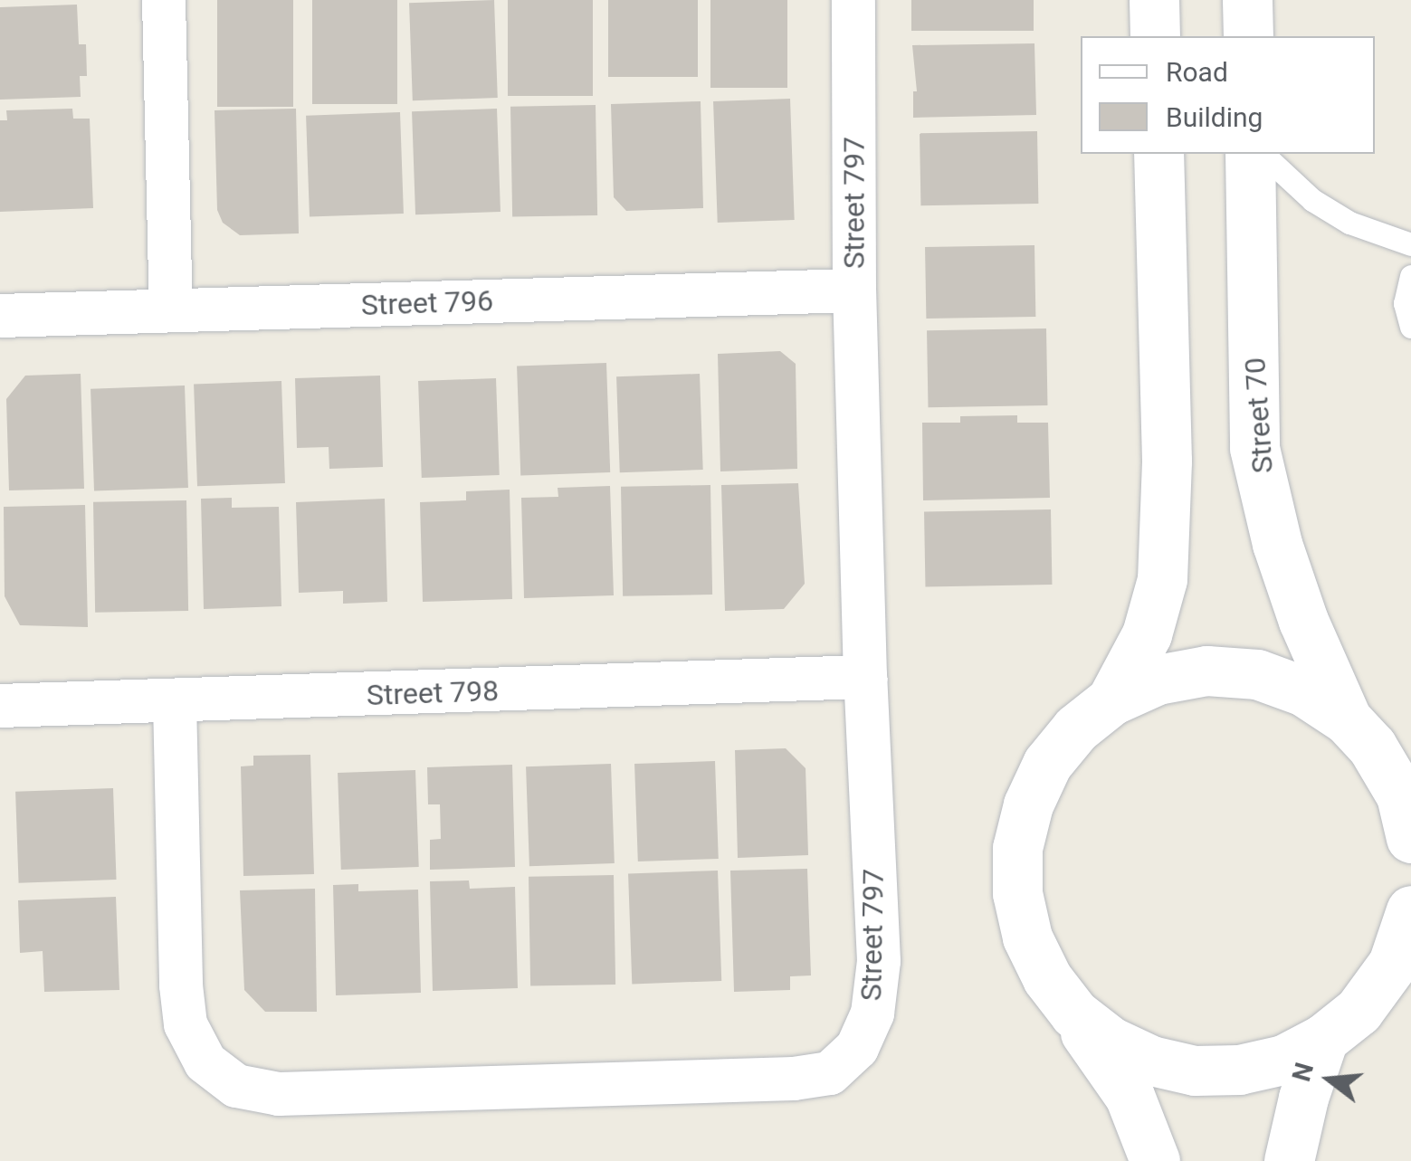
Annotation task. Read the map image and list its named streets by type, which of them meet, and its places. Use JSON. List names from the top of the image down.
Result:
{
  "streets": {
    "main road": ["Street 70"],
    "street": ["Street 797", "Street 796", "Street 798"]
  },
  "crossings": [
    ["Street 797", "Street 796"],
    ["Street 797", "Street 798"]
  ],
  "legend": ["Road", "Building"],
  "north": "left"
}
